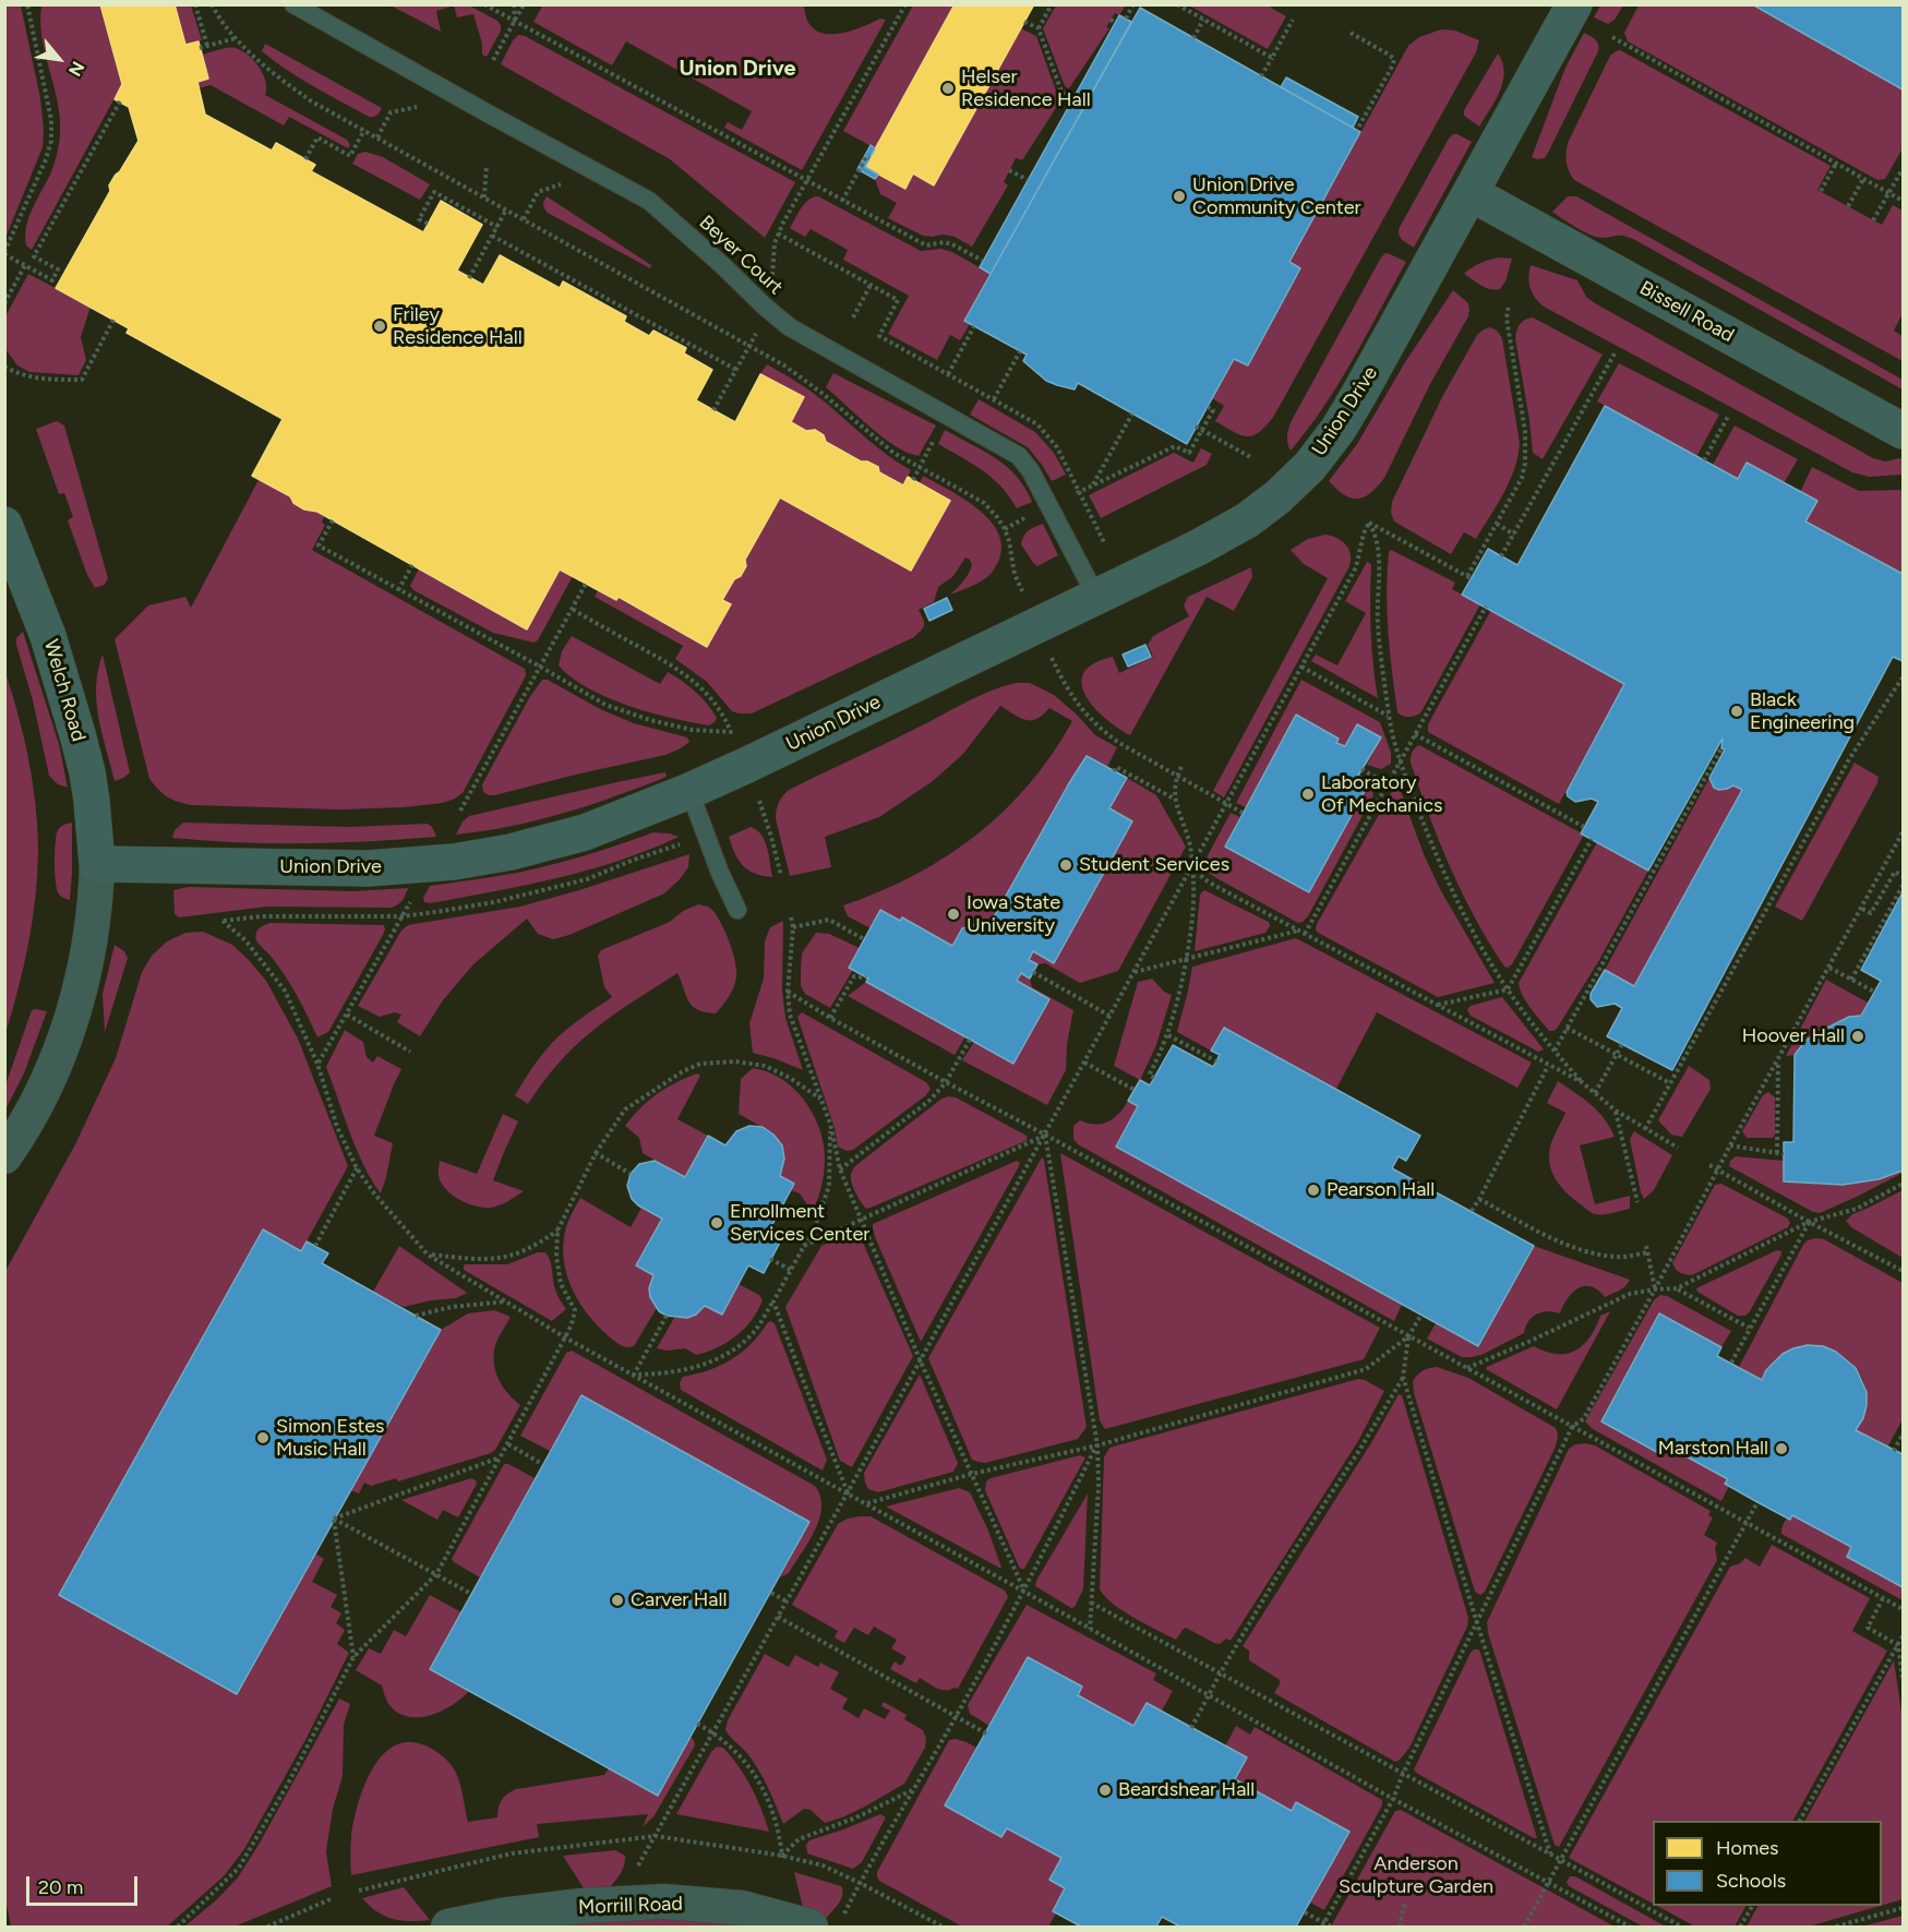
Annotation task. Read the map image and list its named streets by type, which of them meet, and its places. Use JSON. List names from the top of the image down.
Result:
{
  "streets": {
    "street": [
      "Bissell Road",
      "Union Drive",
      "Welch Road",
      "Morrill Road"
    ],
    "lane": ["Beyer Court"]
  },
  "crossings": [
    ["Beyer Court", "Union Drive"],
    ["Bissell Road", "Union Drive"],
    ["Union Drive", "Welch Road"]
  ],
  "districts": ["Union Drive"],
  "parks": ["Anderson Sculpture Garden"],
  "places": [
    "Helser Residence Hall",
    "Union Drive Community Center",
    "Friley Residence Hall",
    "Black Engineering",
    "Laboratory Of Mechanics",
    "Student Services",
    "Iowa State University",
    "Hoover Hall",
    "Pearson Hall",
    "Enrollment Services Center",
    "Simon Estes Music Hall",
    "Marston Hall",
    "Carver Hall",
    "Beardshear Hall"
  ],
  "legend": ["Homes", "Schools"],
  "scale_bar": "20 m",
  "north": "bottom right"
}
